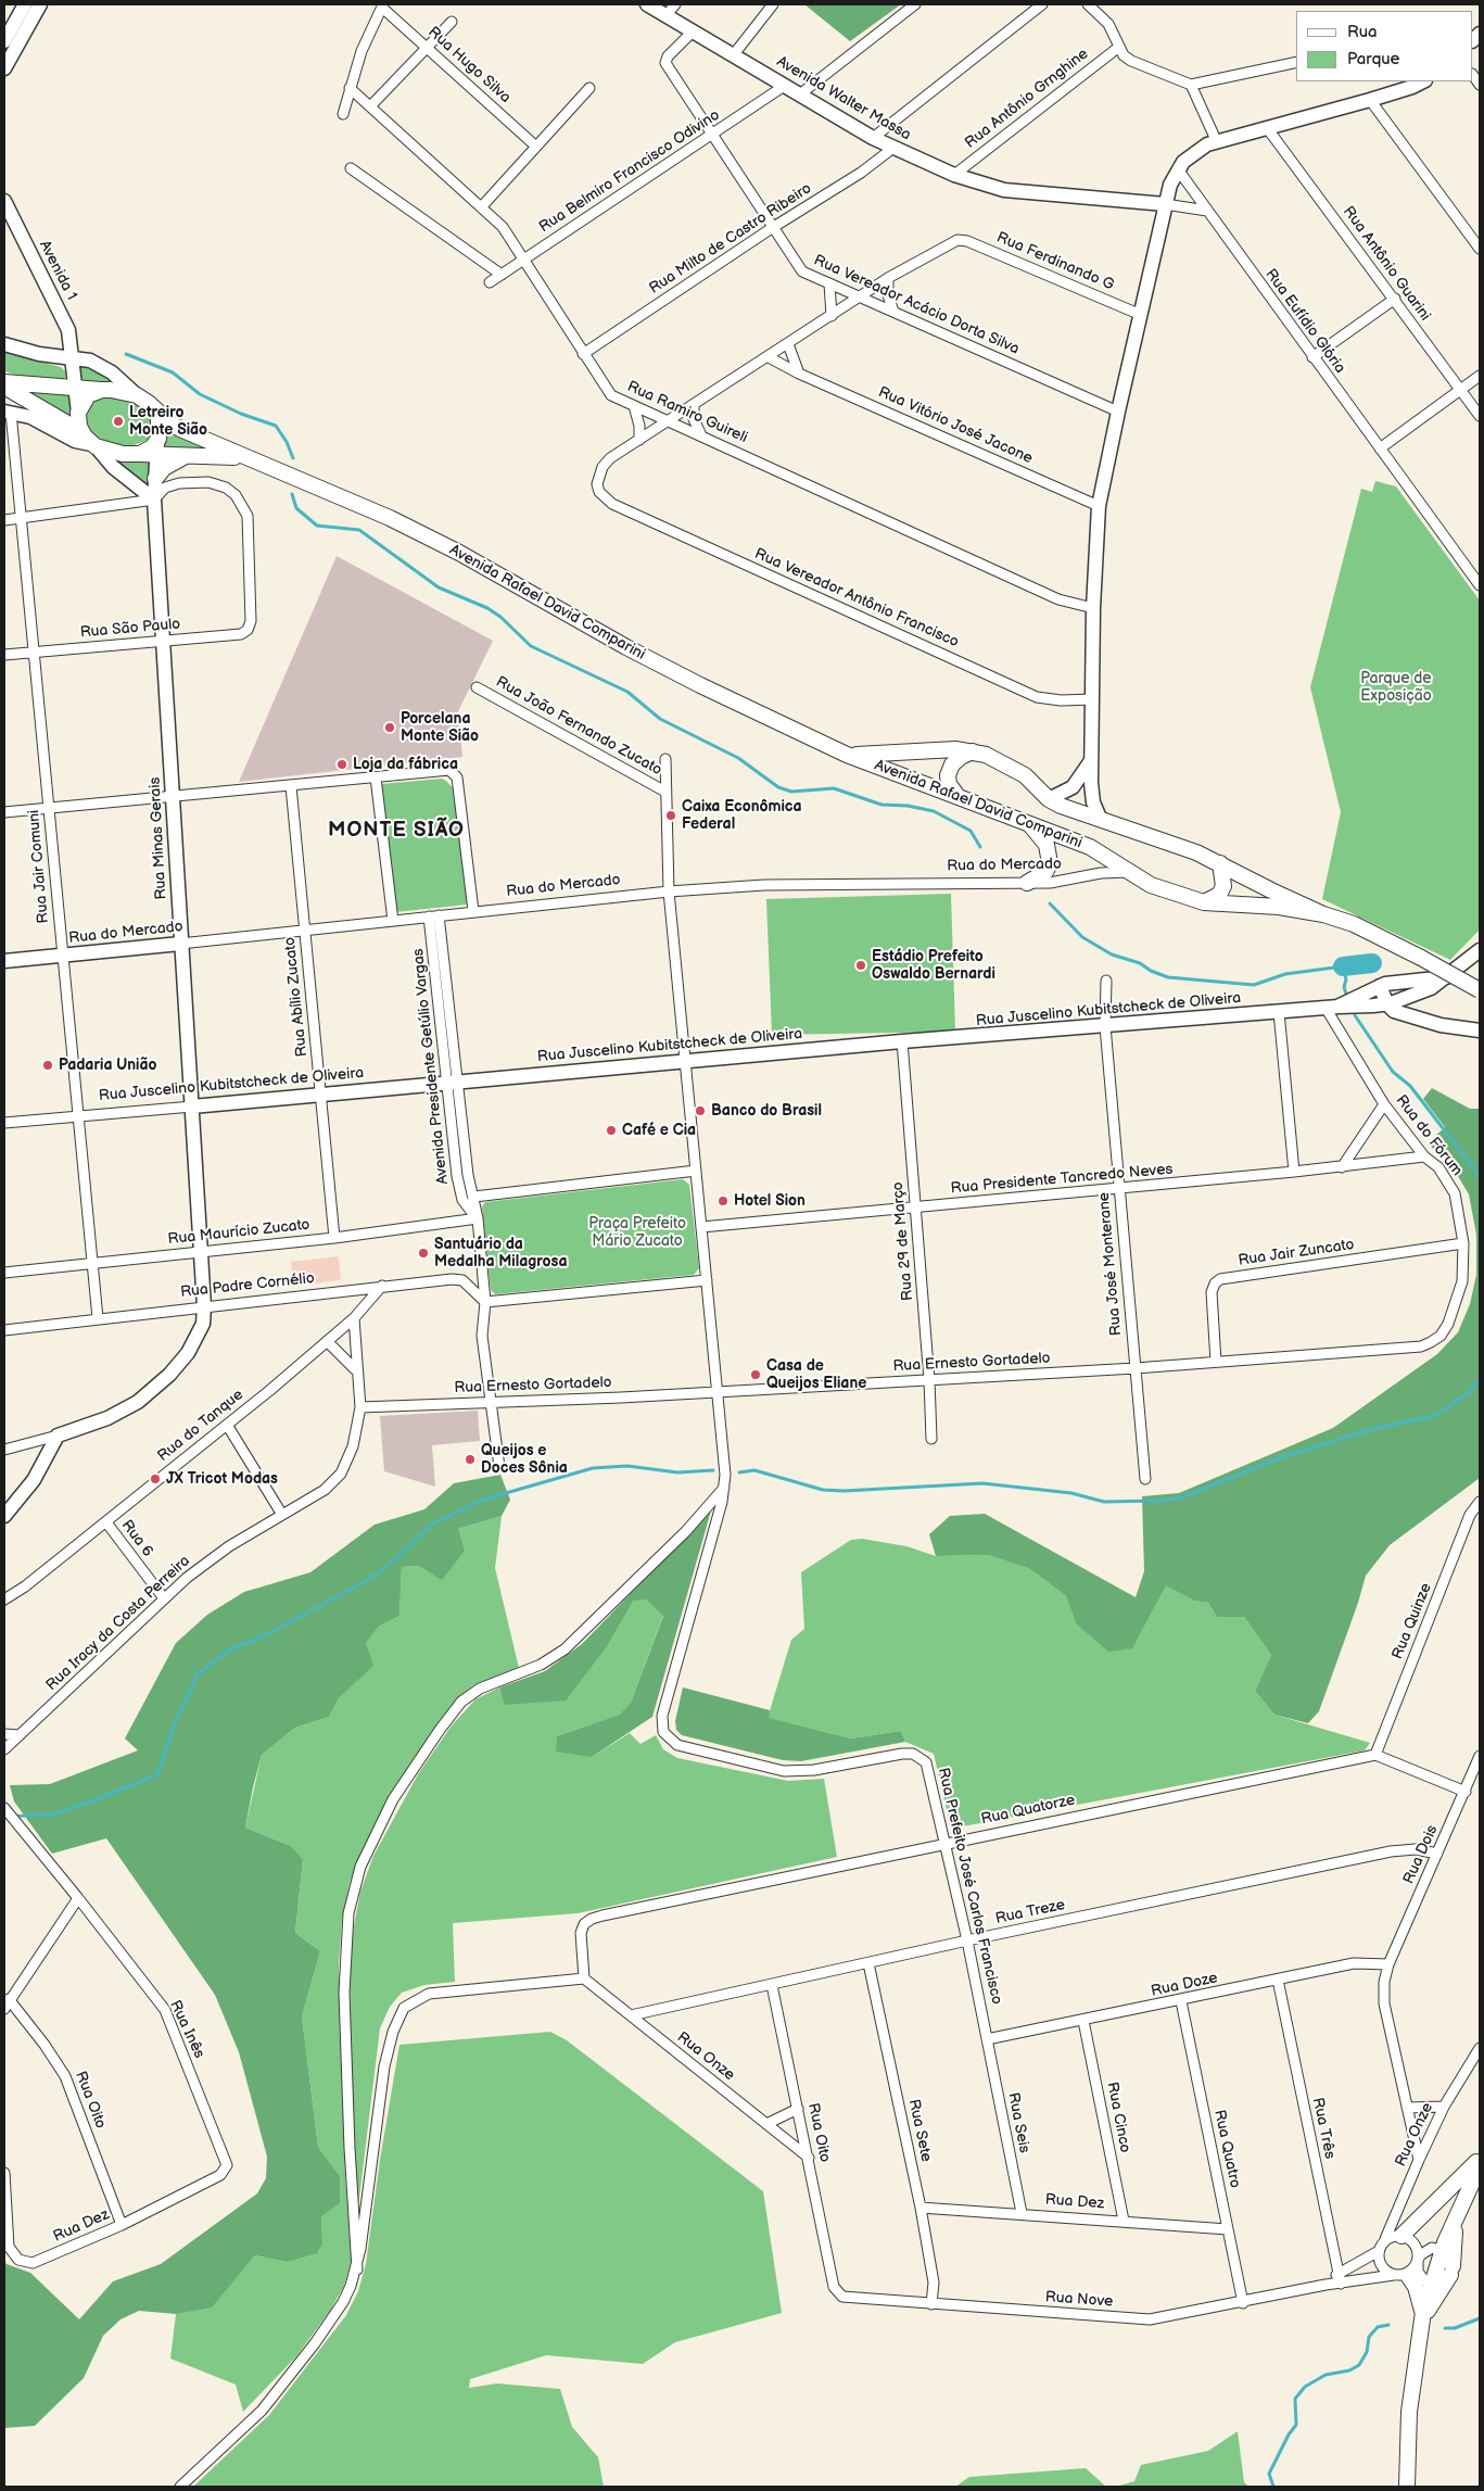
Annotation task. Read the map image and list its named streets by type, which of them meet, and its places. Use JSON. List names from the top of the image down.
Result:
{
  "streets": {
    "main road": ["Avenida Rafael David Comparini"],
    "street": [
      "Rua Hugo Silva",
      "Avenida Walter Massa",
      "Rua Antônio Grnghine",
      "Rua Belmiro Francisco Odivino",
      "Rua Milto de Castro Ribeiro",
      "Rua Ferdinando G",
      "Rua Antônio Guarini",
      "Avenida 1",
      "Rua Vereador Acácio Dorta Silva",
      "Rua Eufídio Glória",
      "Rua Ramiro Guireli",
      "Rua Vitório José Jacone",
      "Rua Vereador Antônio Francisco",
      "Rua São Paulo",
      "Rua João Fernando Zucato",
      "Rua Minas Gerais",
      "Rua do Mercado",
      "Rua Jair Comuni",
      "Rua Abílio Zucato",
      "Rua Juscelino Kubitstcheck de Oliveira",
      "Avenida Presidente Getúlio Vargas",
      "Rua do Fórum",
      "Rua Presidente Tancredo Neves",
      "Rua Maurício Zucato",
      "Rua 29 de Março",
      "Rua Jair Zuncato",
      "Rua José Monterane",
      "Rua Padre Cornélio",
      "Rua Ernesto Gortadelo",
      "Rua do Tanque",
      "Rua 6",
      "Rua Quinze",
      "Rua Iracy da Costa Perreira",
      "Rua Quatorze",
      "Rua Dois",
      "Rua Prefeito José Carlos Francisco",
      "Rua Treze",
      "Rua Doze",
      "Rua Inês",
      "Rua Onze",
      "Rua Oito",
      "Rua Cinco",
      "Rua Seis",
      "Rua Três",
      "Rua Sete",
      "Rua Quatro",
      "Rua Dez",
      "Rua Nove"
    ]
  },
  "crossings": [
    ["Avenida Walter Massa", "Rua Antônio Grnghine"],
    ["Avenida Walter Massa", "Rua Belmiro Francisco Odivino"],
    ["Avenida Walter Massa", "Rua Milto de Castro Ribeiro"],
    ["Avenida Walter Massa", "Rua Vereador Acácio Dorta Silva"],
    ["Rua Belmiro Francisco Odivino", "Rua Vereador Acácio Dorta Silva"],
    ["Rua Belmiro Francisco Odivino", "Rua Ramiro Guireli"],
    ["Rua Milto de Castro Ribeiro", "Rua Vereador Acácio Dorta Silva"],
    ["Rua Milto de Castro Ribeiro", "Rua Ramiro Guireli"],
    ["Avenida 1", "Avenida Rafael David Comparini"],
    ["Avenida 1", "Rua Minas Gerais"],
    ["Avenida Rafael David Comparini", "Rua Minas Gerais"],
    ["Avenida Rafael David Comparini", "Rua do Mercado"],
    ["Rua São Paulo", "Rua Minas Gerais"],
    ["Rua São Paulo", "Rua Jair Comuni"],
    ["Rua João Fernando Zucato", "Rua Prefeito José Carlos Francisco"],
    ["Rua Minas Gerais", "Rua do Mercado"],
    ["Rua Minas Gerais", "Rua Juscelino Kubitstcheck de Oliveira"],
    ["Rua Minas Gerais", "Rua Maurício Zucato"],
    ["Rua Minas Gerais", "Rua Padre Cornélio"],
    ["Rua do Mercado", "Rua Jair Comuni"],
    ["Rua do Mercado", "Rua Abílio Zucato"],
    ["Rua do Mercado", "Avenida Presidente Getúlio Vargas"],
    ["Rua do Mercado", "Rua Prefeito José Carlos Francisco"],
    ["Rua Jair Comuni", "Rua Juscelino Kubitstcheck de Oliveira"],
    ["Rua Jair Comuni", "Rua Maurício Zucato"],
    ["Rua Jair Comuni", "Rua Padre Cornélio"],
    ["Rua Abílio Zucato", "Rua Juscelino Kubitstcheck de Oliveira"],
    ["Rua Abílio Zucato", "Rua Maurício Zucato"],
    ["Rua Juscelino Kubitstcheck de Oliveira", "Avenida Presidente Getúlio Vargas"],
    ["Rua Juscelino Kubitstcheck de Oliveira", "Rua do Fórum"],
    ["Rua Juscelino Kubitstcheck de Oliveira", "Rua 29 de Março"],
    ["Rua Juscelino Kubitstcheck de Oliveira", "Rua José Monterane"],
    ["Rua Juscelino Kubitstcheck de Oliveira", "Rua Prefeito José Carlos Francisco"],
    ["Avenida Presidente Getúlio Vargas", "Rua Maurício Zucato"],
    ["Rua do Fórum", "Rua Presidente Tancredo Neves"],
    ["Rua do Fórum", "Rua Jair Zuncato"],
    ["Rua do Fórum", "Rua Ernesto Gortadelo"],
    ["Rua Presidente Tancredo Neves", "Rua 29 de Março"],
    ["Rua Presidente Tancredo Neves", "Rua José Monterane"],
    ["Rua Presidente Tancredo Neves", "Rua Prefeito José Carlos Francisco"],
    ["Rua 29 de Março", "Rua Ernesto Gortadelo"],
    ["Rua Jair Zuncato", "Rua Ernesto Gortadelo"],
    ["Rua José Monterane", "Rua Ernesto Gortadelo"],
    ["Rua Padre Cornélio", "Rua do Tanque"],
    ["Rua Ernesto Gortadelo", "Rua Iracy da Costa Perreira"],
    ["Rua Ernesto Gortadelo", "Rua Prefeito José Carlos Francisco"],
    ["Rua do Tanque", "Rua 6"],
    ["Rua do Tanque", "Rua Iracy da Costa Perreira"],
    ["Rua 6", "Rua Iracy da Costa Perreira"],
    ["Rua Quinze", "Rua Quatorze"],
    ["Rua Quatorze", "Rua Prefeito José Carlos Francisco"],
    ["Rua Quatorze", "Rua Onze"],
    ["Rua Dois", "Rua Treze"],
    ["Rua Dois", "Rua Doze"],
    ["Rua Dois", "Rua Onze"],
    ["Rua Prefeito José Carlos Francisco", "Rua Treze"],
    ["Rua Prefeito José Carlos Francisco", "Rua Doze"],
    ["Rua Prefeito José Carlos Francisco", "Rua Seis"],
    ["Rua Treze", "Rua Onze"],
    ["Rua Treze", "Rua Oito"],
    ["Rua Treze", "Rua Sete"],
    ["Rua Doze", "Rua Cinco"],
    ["Rua Doze", "Rua Seis"],
    ["Rua Doze", "Rua Três"],
    ["Rua Doze", "Rua Quatro"],
    ["Rua Inês", "Rua Dez"],
    ["Rua Onze", "Rua Oito"],
    ["Rua Onze", "Rua Nove"],
    ["Rua Oito", "Rua Dez"],
    ["Rua Oito", "Rua Nove"],
    ["Rua Cinco", "Rua Dez"],
    ["Rua Seis", "Rua Dez"],
    ["Rua Três", "Rua Nove"],
    ["Rua Sete", "Rua Dez"],
    ["Rua Sete", "Rua Nove"],
    ["Rua Quatro", "Rua Dez"],
    ["Rua Quatro", "Rua Nove"]
  ],
  "districts": ["MONTE SIÃO"],
  "parks": ["Parque de Exposição", "Praça Prefeito Mário Zucato"],
  "places": [
    "Letreiro Monte Sião",
    "Porcelana Monte Sião",
    "Loja da fábrica",
    "Caixa Econômica Federal",
    "Estádio Prefeito Oswaldo Bernardi",
    "Padaria União",
    "Banco do Brasil",
    "Café e Cia",
    "Hotel Sion",
    "Santuário da Medalha Milagrosa",
    "Casa de Queijos Eliane",
    "Queijos e Doces Sônia",
    "JX Tricot Modas"
  ],
  "legend": ["Rua", "Parque"]
}
